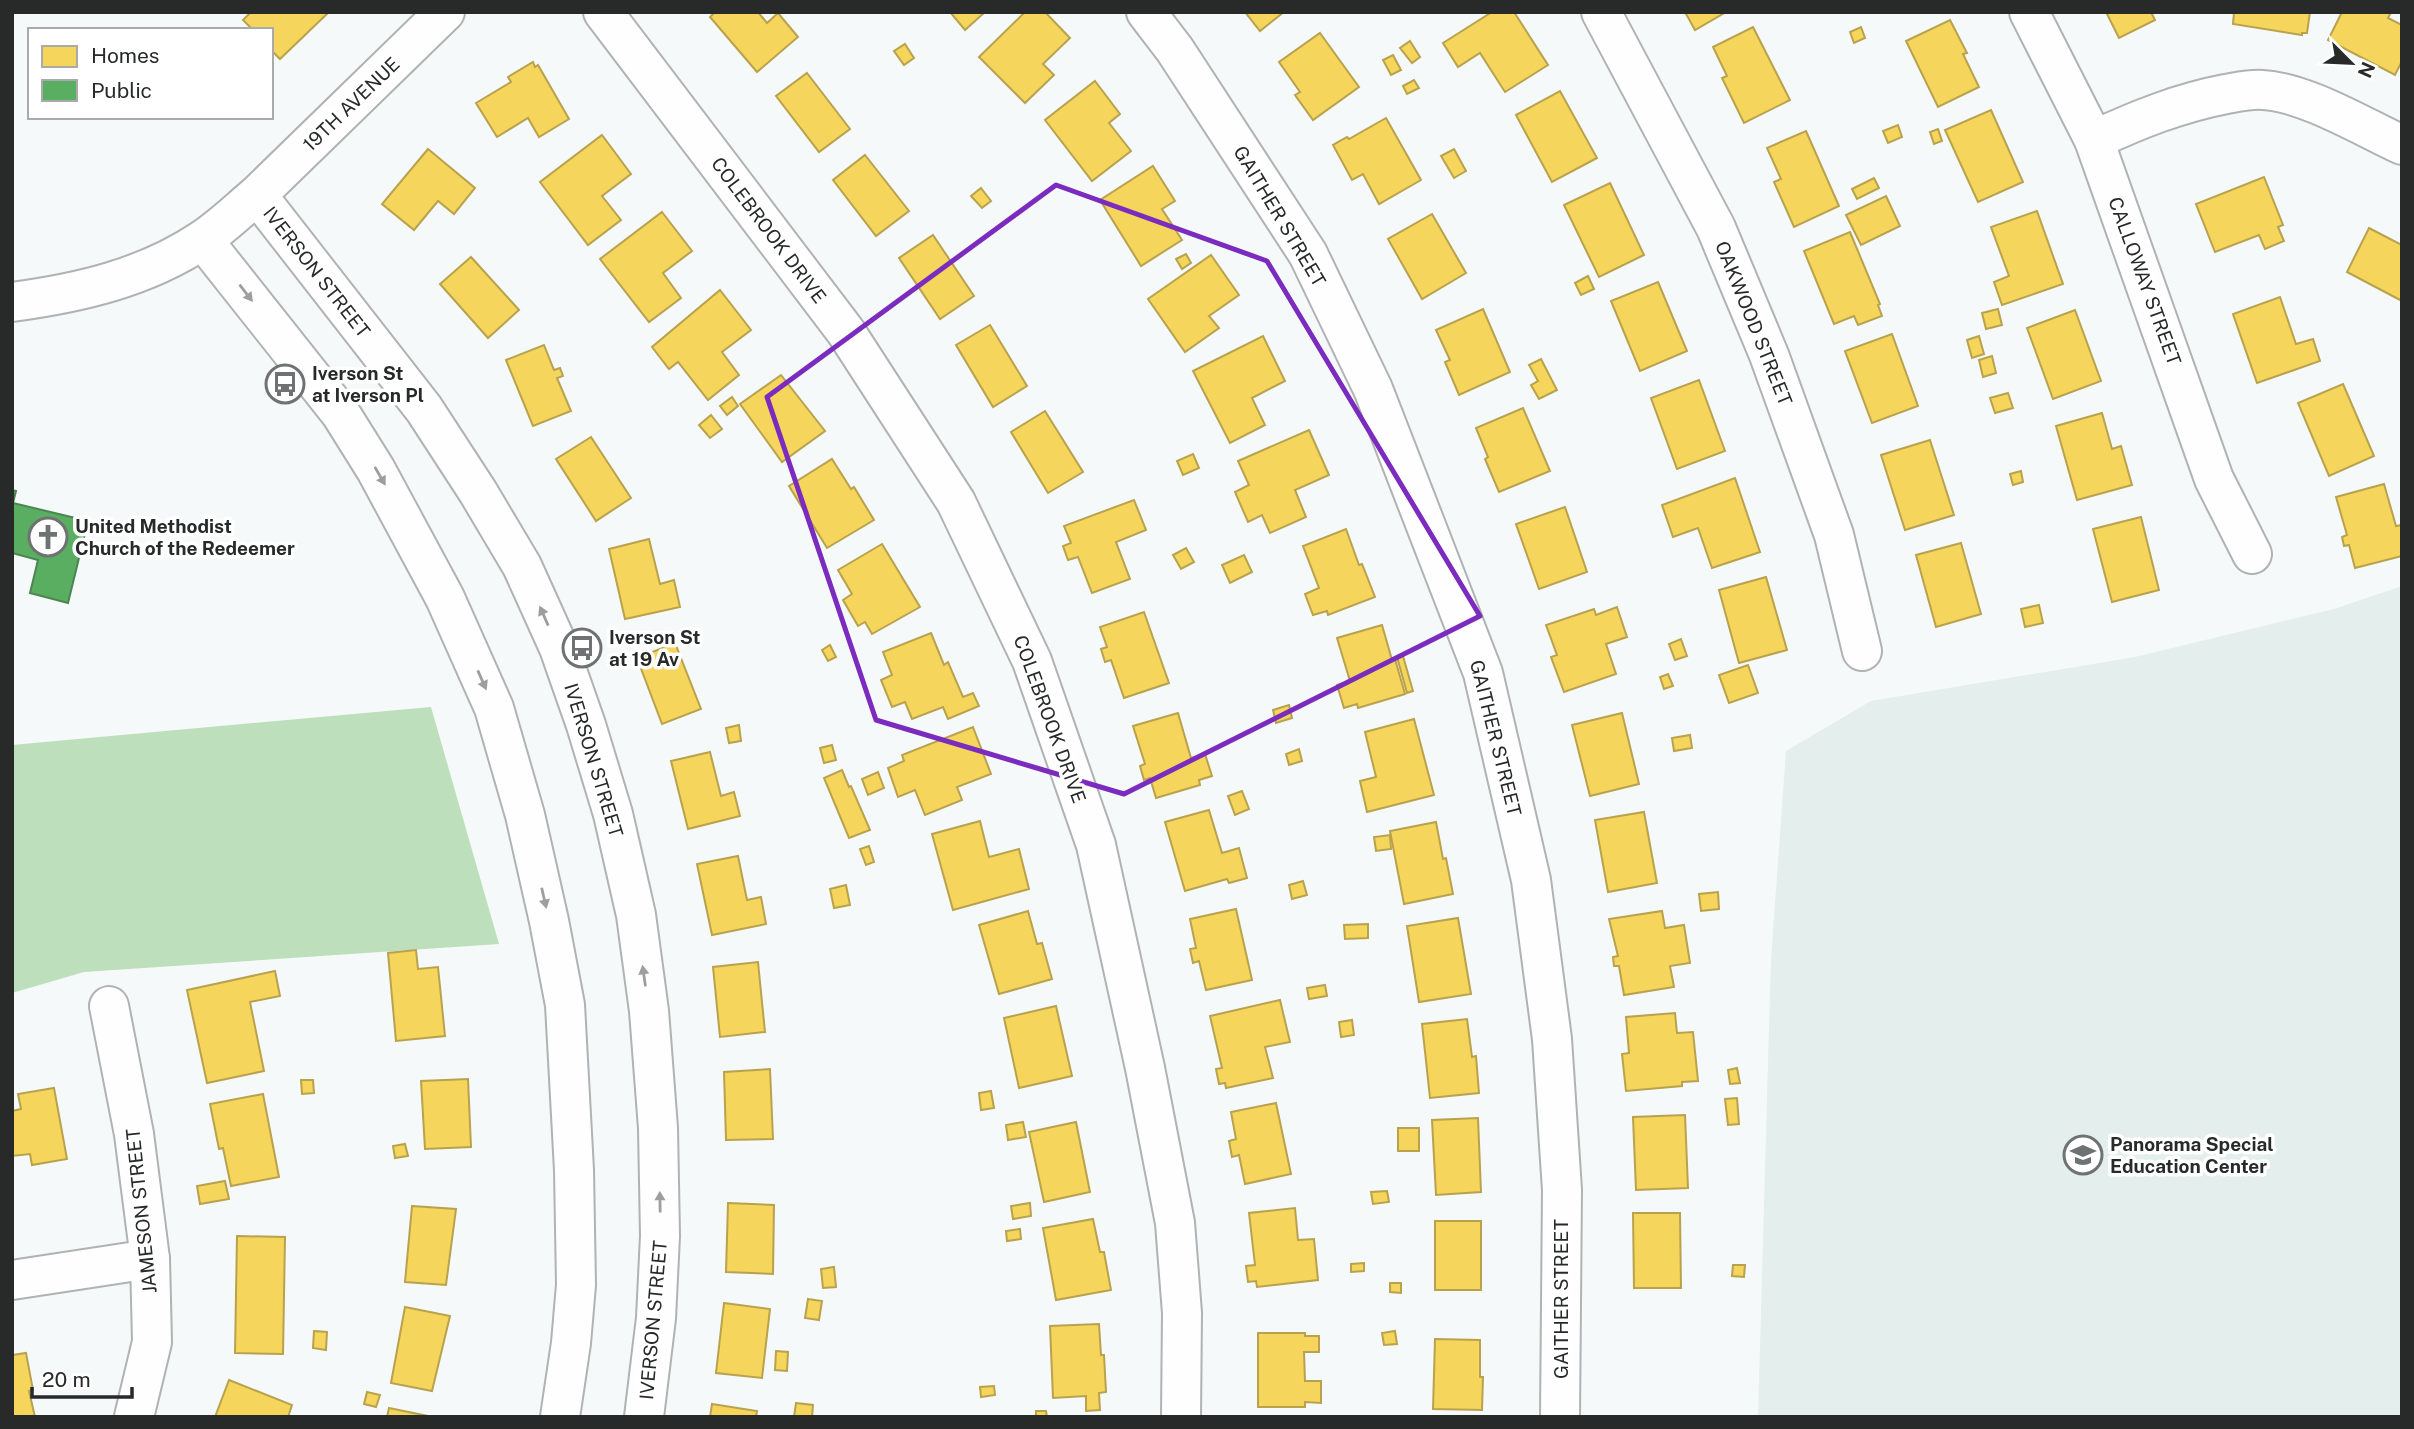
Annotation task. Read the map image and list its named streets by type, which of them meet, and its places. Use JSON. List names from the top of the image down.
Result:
{
  "streets": {
    "street": [
      "19TH AVENUE",
      "GAITHER STREET",
      "COLEBROOK DRIVE",
      "IVERSON STREET",
      "CALLOWAY STREET",
      "OAKWOOD STREET",
      "JAMESON STREET"
    ]
  },
  "crossings": [
    ["19TH AVENUE", "IVERSON STREET"]
  ],
  "places": {
    "bus stop": ["Iverson St at Iverson Pl", "Iverson St at 19 Av"],
    "church": ["United Methodist Church of the Redeemer"],
    "school or university": ["Panorama Special Education Center"]
  },
  "legend": ["Homes", "Public"],
  "scale_bar": "20 m",
  "north": "bottom right"
}
